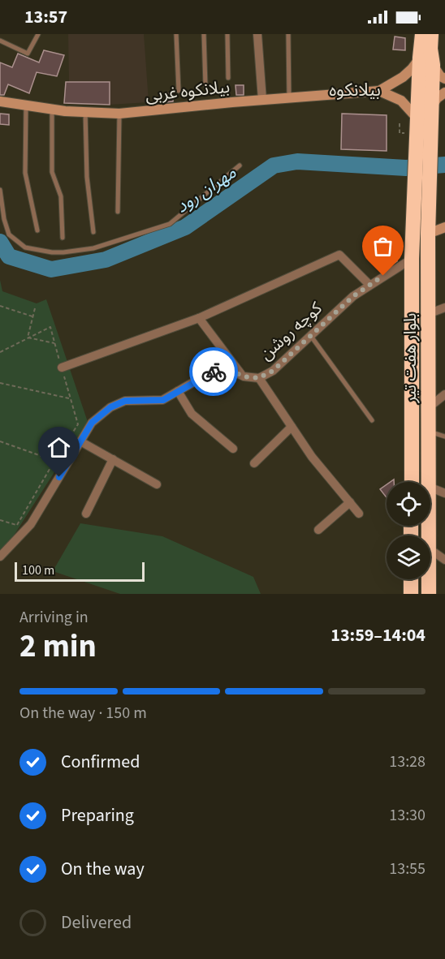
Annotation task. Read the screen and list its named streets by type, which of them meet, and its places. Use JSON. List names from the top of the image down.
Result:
{
  "streets": {
    "highway": ["بلوار هفت تیر"],
    "street": ["بیلانکوه غربی", "کوچه روشن"]
  },
  "crossings": [
    ["بیلانکوه غربی", "بلوار هفت تیر"],
    ["کوچه روشن", "بلوار هفت تیر"]
  ],
  "districts": ["بیلانکوه"],
  "water": ["مهران رود"],
  "scale_bar": "100 m",
  "page": {
    "status": "13:57",
    "scale": "100 m",
    "heading": ["2 min", "Arriving in", "13:59–14:04"],
    "bar": "On the way · 150 m",
    "list": [
      ["Confirmed", "13:28"],
      ["Preparing", "13:30"],
      ["On the way", "13:55"],
      "Delivered"
    ]
  }
}
